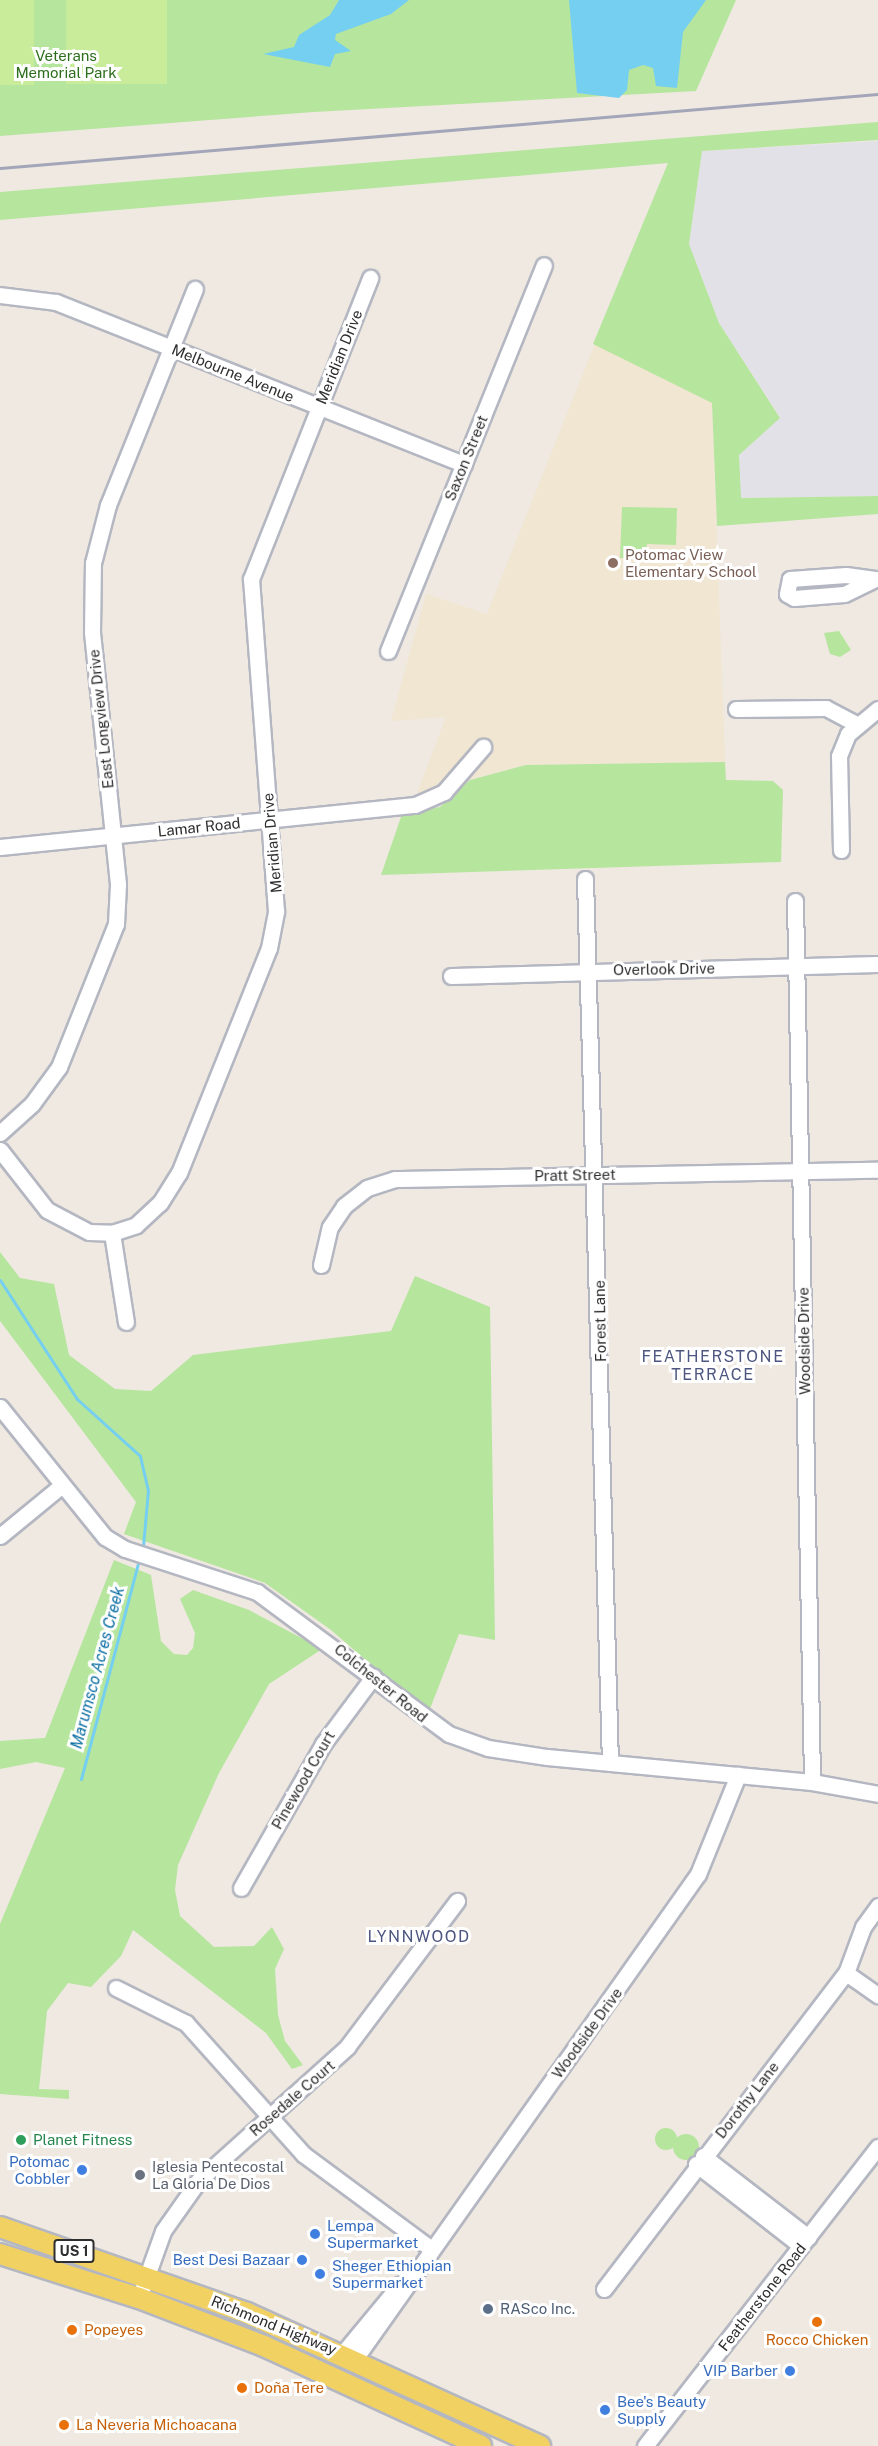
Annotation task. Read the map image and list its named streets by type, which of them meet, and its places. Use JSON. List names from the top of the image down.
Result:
{
  "streets": {
    "main road": ["US 1", "Richmond Highway"],
    "street": [
      "Meridian Drive",
      "Melbourne Avenue",
      "Saxon Street",
      "East Longview Drive",
      "Lamar Road",
      "Overlook Drive",
      "Pratt Street",
      "Forest Lane",
      "Woodside Drive",
      "Colchester Road",
      "Pinewood Court",
      "Rosedale Court",
      "Dorothy Lane",
      "Featherstone Road"
    ]
  },
  "crossings": [
    ["Meridian Drive", "Melbourne Avenue"],
    ["Meridian Drive", "Lamar Road"],
    ["Melbourne Avenue", "Saxon Street"],
    ["Melbourne Avenue", "East Longview Drive"],
    ["East Longview Drive", "Lamar Road"],
    ["Overlook Drive", "Forest Lane"],
    ["Overlook Drive", "Woodside Drive"],
    ["Pratt Street", "Forest Lane"],
    ["Pratt Street", "Woodside Drive"],
    ["Forest Lane", "Colchester Road"],
    ["Woodside Drive", "Colchester Road"],
    ["Woodside Drive", "Richmond Highway"],
    ["Colchester Road", "Pinewood Court"],
    ["Rosedale Court", "Richmond Highway"]
  ],
  "districts": ["FEATHERSTONE TERRACE", "LYNNWOOD"],
  "water": ["Marumsco Acres Creek"],
  "parks": ["Veterans Memorial Park"],
  "places": [
    "Potomac View Elementary School",
    "Planet Fitness",
    "Potomac Cobbler",
    "Iglesia Pentecostal La Gloria De Dios",
    "Lempa Supermarket",
    "Best Desi Bazaar",
    "Sheger Ethiopian Supermarket",
    "RASco Inc.",
    "Rocco Chicken",
    "Popeyes",
    "VIP Barber",
    "Doña Tere",
    "Bee's Beauty Supply",
    "La Neveria Michoacana"
  ]
}
